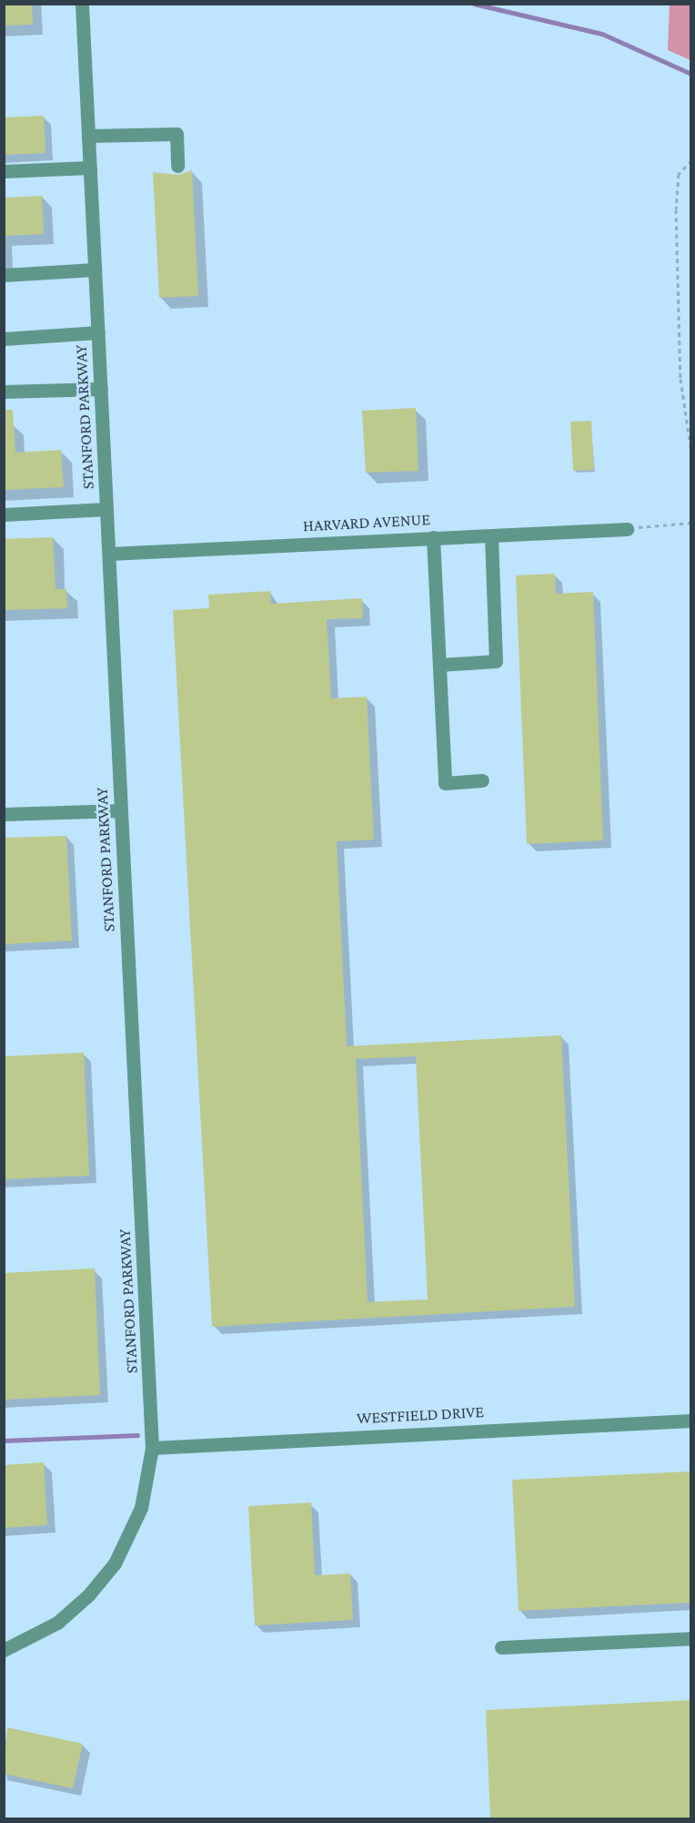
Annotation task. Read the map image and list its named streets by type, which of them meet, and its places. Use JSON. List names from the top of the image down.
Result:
{
  "streets": {
    "street": ["STANFORD PARKWAY", "HARVARD AVENUE", "WESTFIELD DRIVE"]
  },
  "crossings": [
    ["STANFORD PARKWAY", "HARVARD AVENUE"],
    ["STANFORD PARKWAY", "WESTFIELD DRIVE"]
  ]
}
